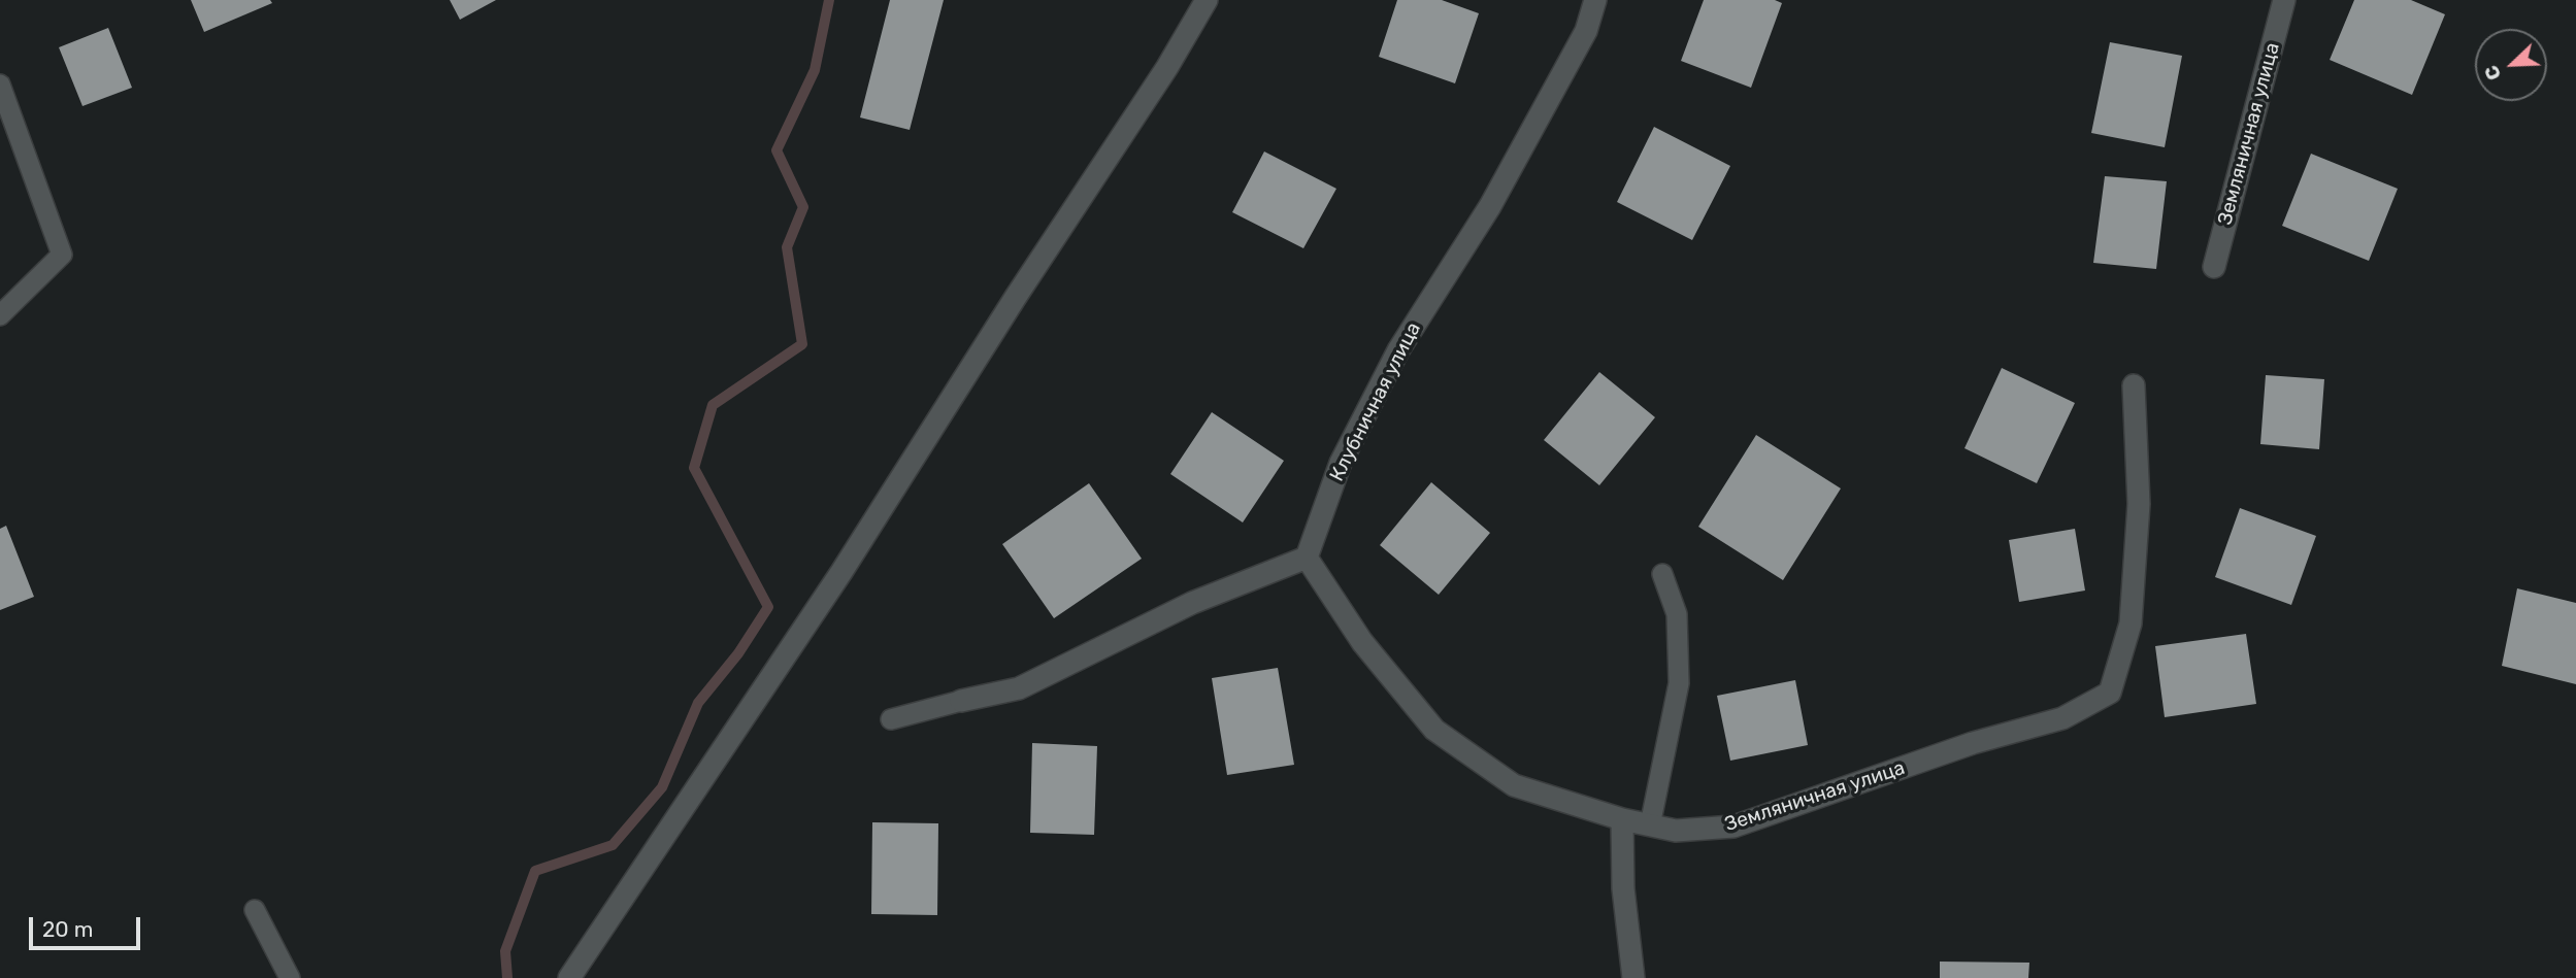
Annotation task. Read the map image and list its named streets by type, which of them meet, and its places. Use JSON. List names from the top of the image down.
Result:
{
  "streets": {
    "street": ["Земляничная улица", "Клубничная улица"]
  },
  "crossings": [
    ["Земляничная улица", "Клубничная улица"]
  ],
  "scale_bar": "20 m",
  "north": "bottom left"
}
